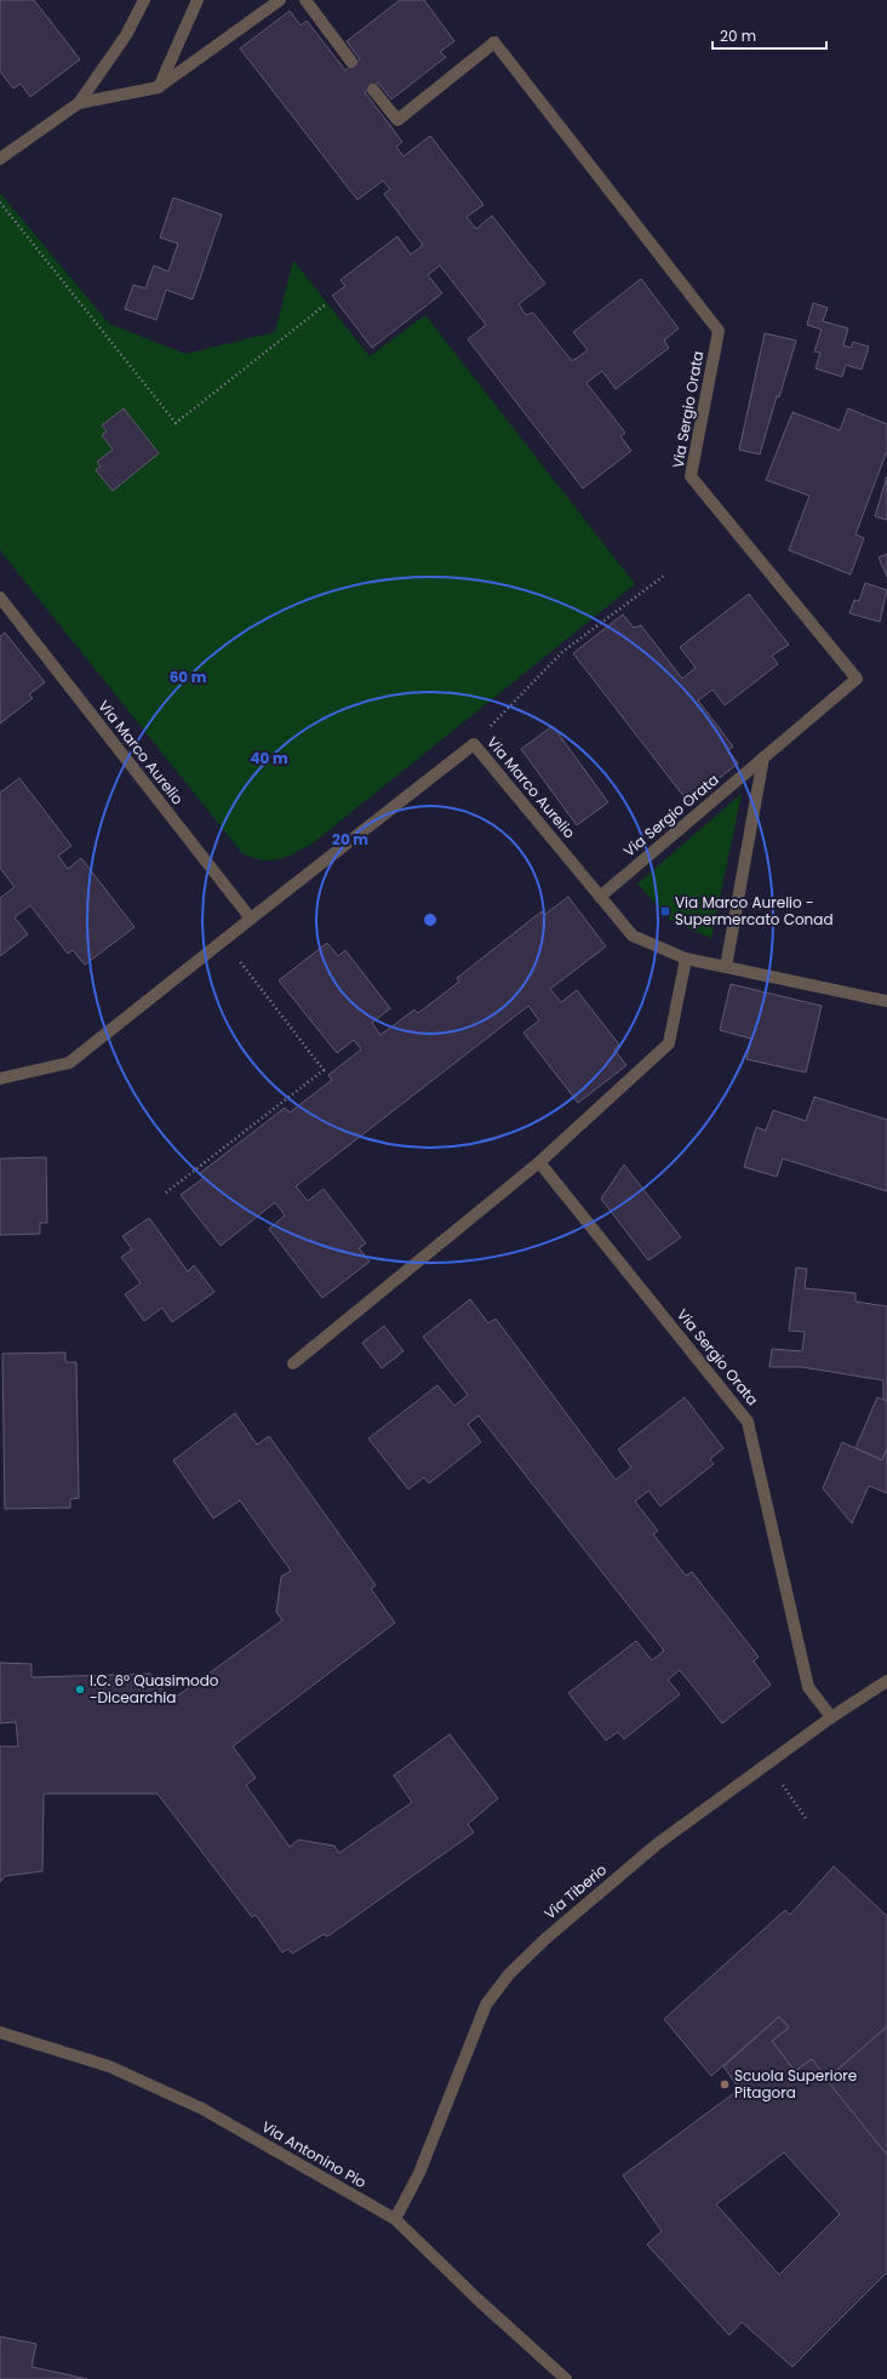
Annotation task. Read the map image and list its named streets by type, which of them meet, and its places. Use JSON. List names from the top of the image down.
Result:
{
  "streets": {
    "street": [
      "Via Sergio Orata",
      "Via Marco Aurelio",
      "Via Tiberio",
      "Via Antonino Pio"
    ]
  },
  "crossings": [
    ["Via Sergio Orata", "Via Marco Aurelio"],
    ["Via Sergio Orata", "Via Tiberio"],
    ["Via Tiberio", "Via Antonino Pio"]
  ],
  "places": {
    "transit": ["Via Marco Aurelio - Supermercato Conad"],
    "other": ["I.C. 6° Quasimodo -Dicearchia", "Scuola Superiore Pitagora"]
  },
  "scale_bar": "20 m",
  "rings": ["60 m", "40 m", "20 m"]
}
